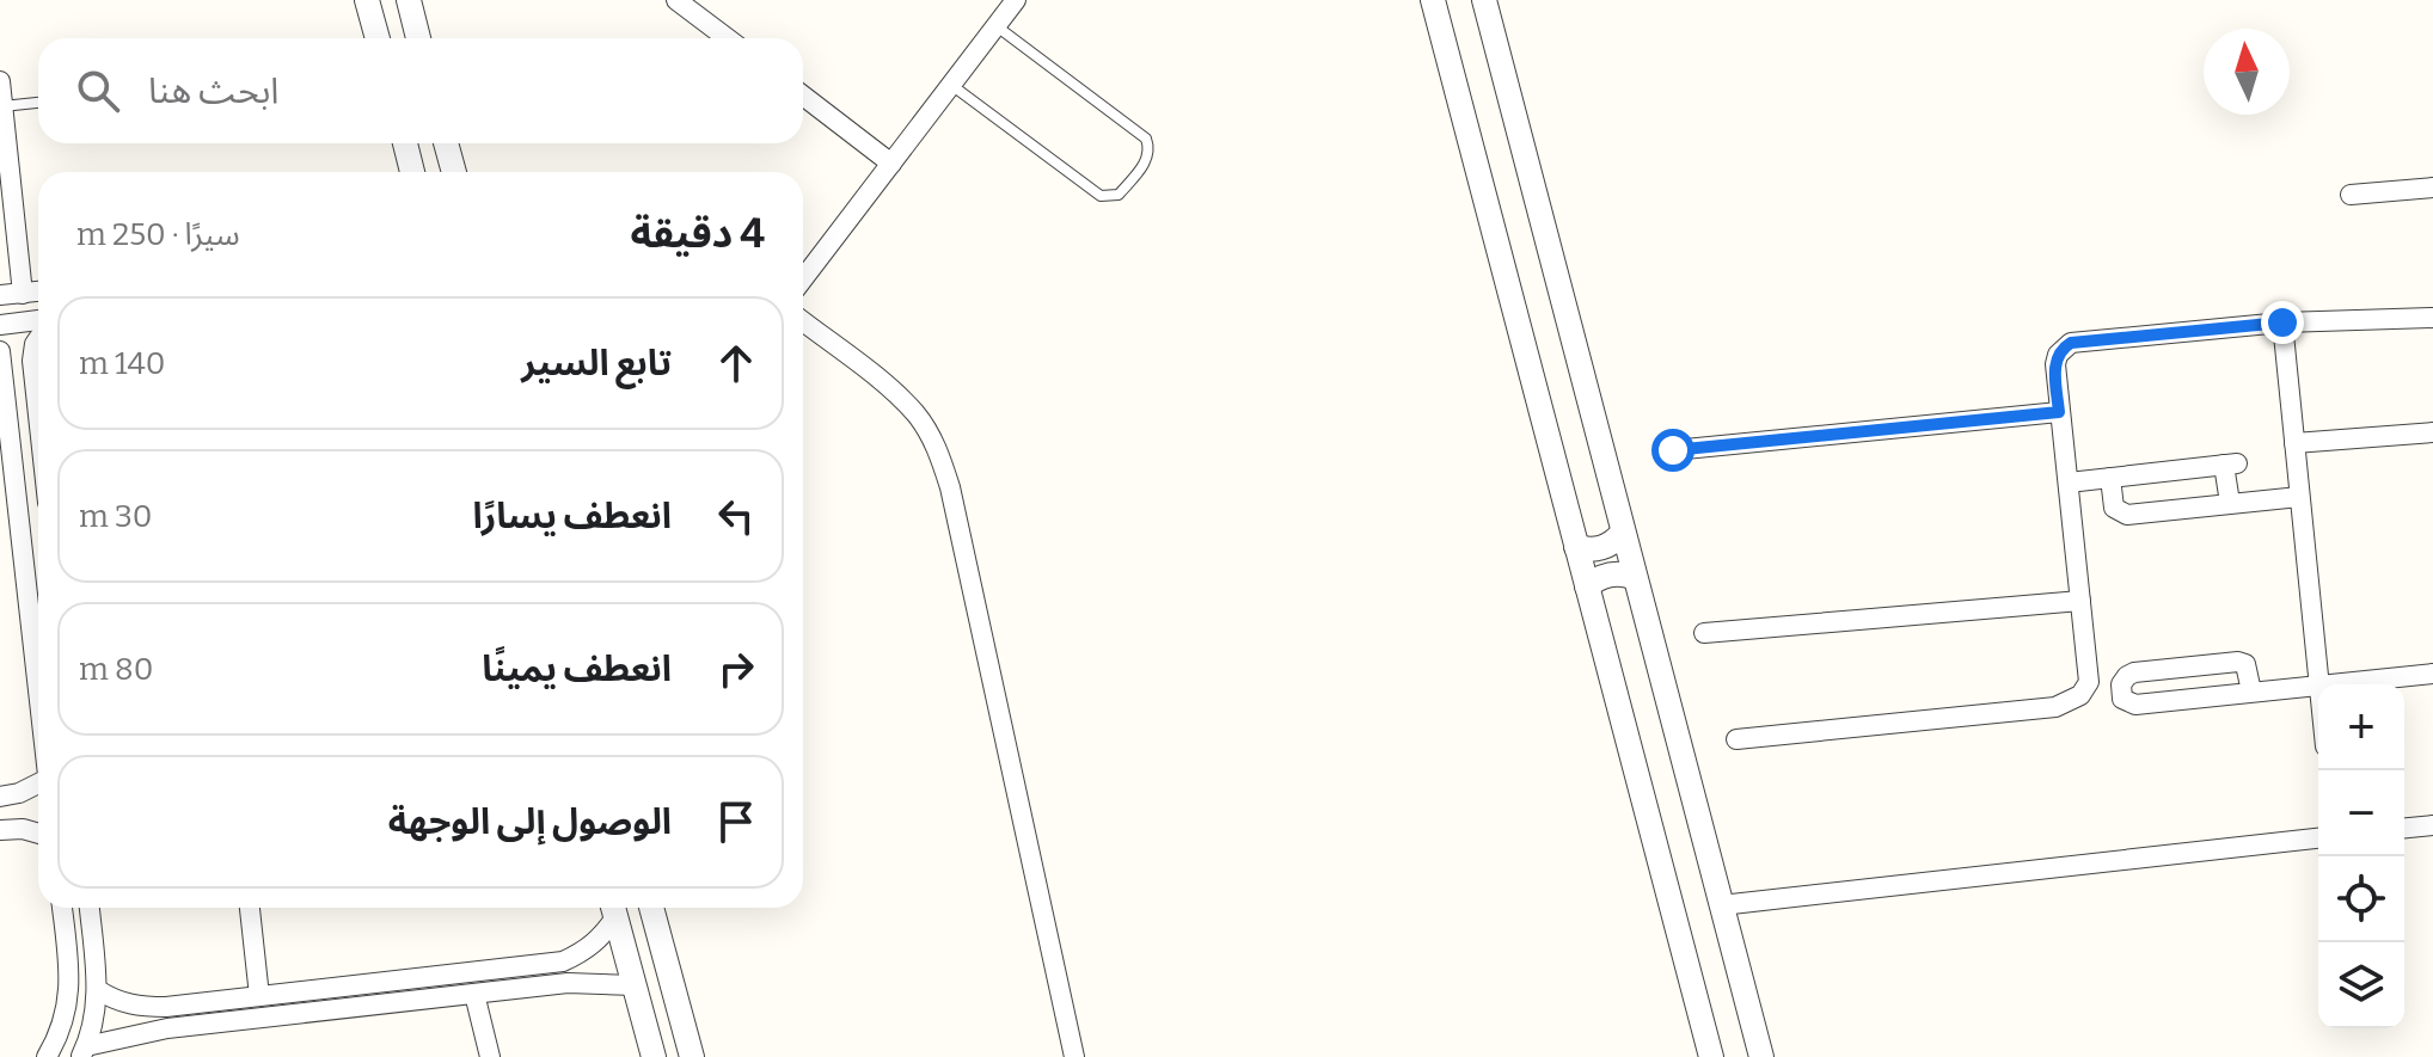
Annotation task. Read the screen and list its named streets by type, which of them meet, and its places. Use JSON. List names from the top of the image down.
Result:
{
  "north": "top",
  "page": {
    "search": "ابحث هنا",
    "heading": ["4 دقيقة", "سيرًا · 250 m"],
    "list": [
      ["تابع السير", "140 m"],
      ["انعطف يسارًا", "30 m"],
      ["انعطف يمينًا", "80 m"],
      "الوصول إلى الوجهة"
    ],
    "map_buttons": ["+", "−"]
  }
}
